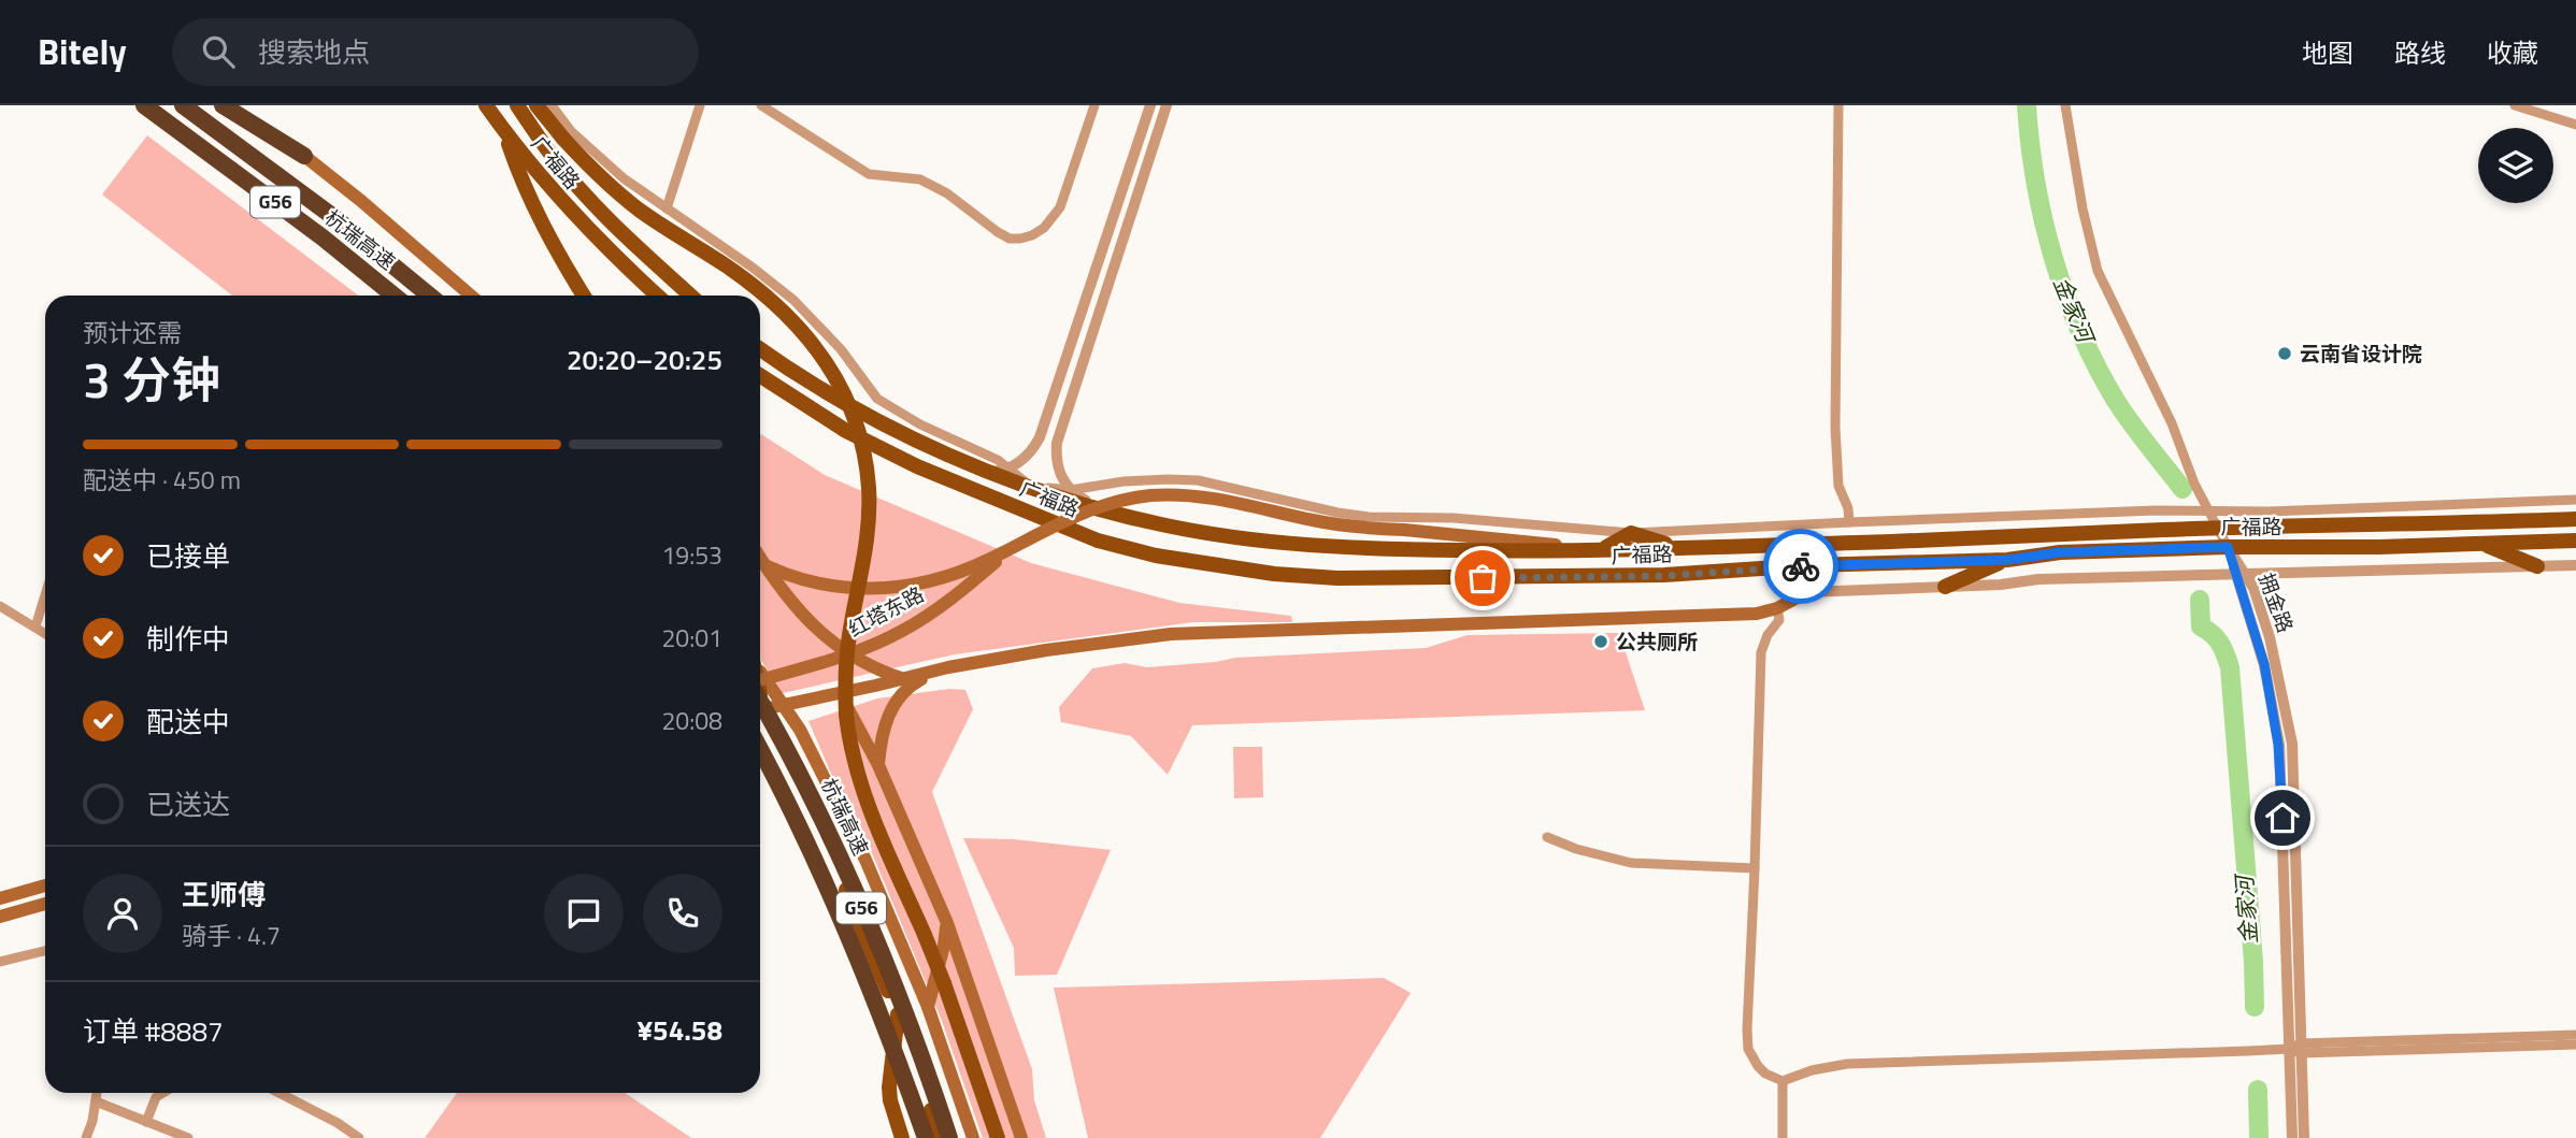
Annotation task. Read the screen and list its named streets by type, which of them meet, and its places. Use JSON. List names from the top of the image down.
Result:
{
  "streets": {
    "highway": ["G56", "杭瑞高速"],
    "main road": ["广福路", "红塔东路"],
    "street": ["拥金路"]
  },
  "crossings": [
    ["广福路", "拥金路"]
  ],
  "water": ["金家河"],
  "places": ["云南省设计院", "公共厕所"],
  "page": {
    "header": "Bitely",
    "search": "搜索地点",
    "nav": ["地图", "路线", "收藏"],
    "heading": ["3 分钟", "预计还需", "20:20–20:25"],
    "panel": [
      "王师傅",
      "骑手 · 4.7",
      "订单 #8887",
      "¥54.58"
    ],
    "bar": "配送中 · 450 m",
    "list": [
      ["已接单", "19:53"],
      ["制作中", "20:01"],
      ["配送中", "20:08"],
      "已送达"
    ]
  }
}
